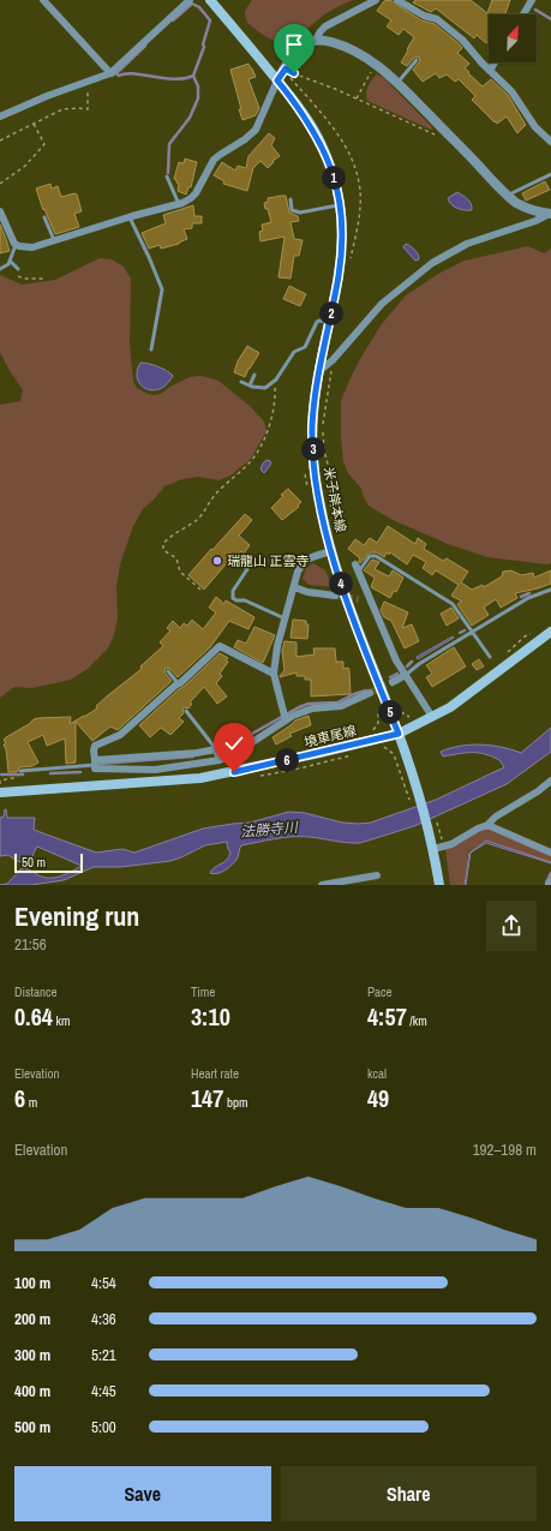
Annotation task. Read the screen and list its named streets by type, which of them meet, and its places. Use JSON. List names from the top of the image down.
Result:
{
  "streets": {
    "main road": ["米子岸本線", "境車尾線"]
  },
  "crossings": [
    ["米子岸本線", "境車尾線"]
  ],
  "water": ["法勝寺川"],
  "places": ["瑞龍山 正雲寺"],
  "scale_bar": "50 m",
  "north": "top right",
  "page": {
    "pins": [
      "1",
      "2",
      "3",
      "4",
      "5",
      "6"
    ],
    "scale": "50 m",
    "heading": ["Evening run", "21:56"],
    "stats": [
      ["Distance", "0.64 km"],
      ["Time", "3:10"],
      ["Pace", "4:57 /km"],
      ["Elevation", "6 m"],
      ["Heart rate", "147 bpm"],
      ["kcal", "49"]
    ],
    "chart": ["Elevation", "192–198 m"],
    "list": [
      {
        "name": "100 m",
        "note": "4:54"
      },
      {
        "name": "200 m",
        "note": "4:36"
      },
      {
        "name": "300 m",
        "note": "5:21"
      },
      {
        "name": "400 m",
        "note": "4:45"
      },
      {
        "name": "500 m",
        "note": "5:00"
      }
    ],
    "buttons": ["Save", "Share"]
  }
}
